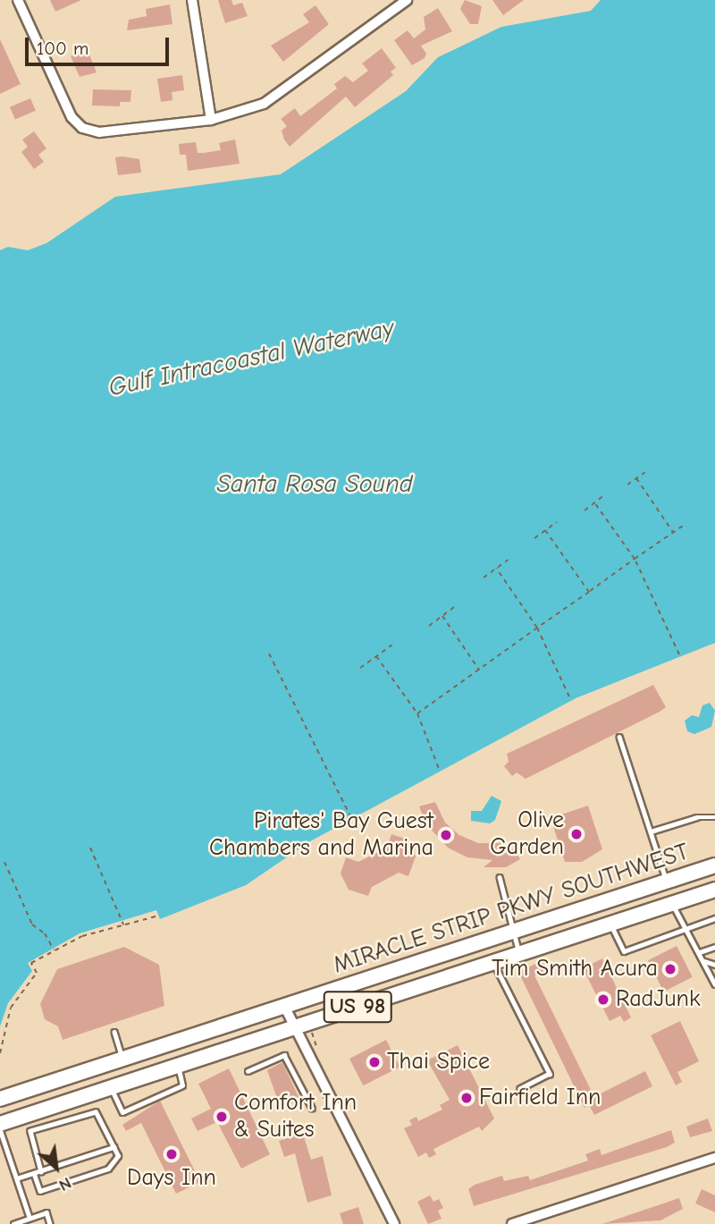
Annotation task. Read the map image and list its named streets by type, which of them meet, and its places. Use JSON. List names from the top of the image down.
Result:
{
  "streets": {
    "highway": ["MIRACLE STRIP PKWY SOUTHWEST", "US 98"]
  },
  "water": ["Gulf Intracoastal Waterway", "Santa Rosa Sound"],
  "places": [
    "Olive Garden",
    "Pirates' Bay Guest Chambers and Marina",
    "Tim Smith Acura",
    "RadJunk",
    "Thai Spice",
    "Fairfield Inn",
    "Comfort Inn & Suites",
    "Days Inn"
  ],
  "scale_bar": "100 m",
  "north": "bottom right"
}
